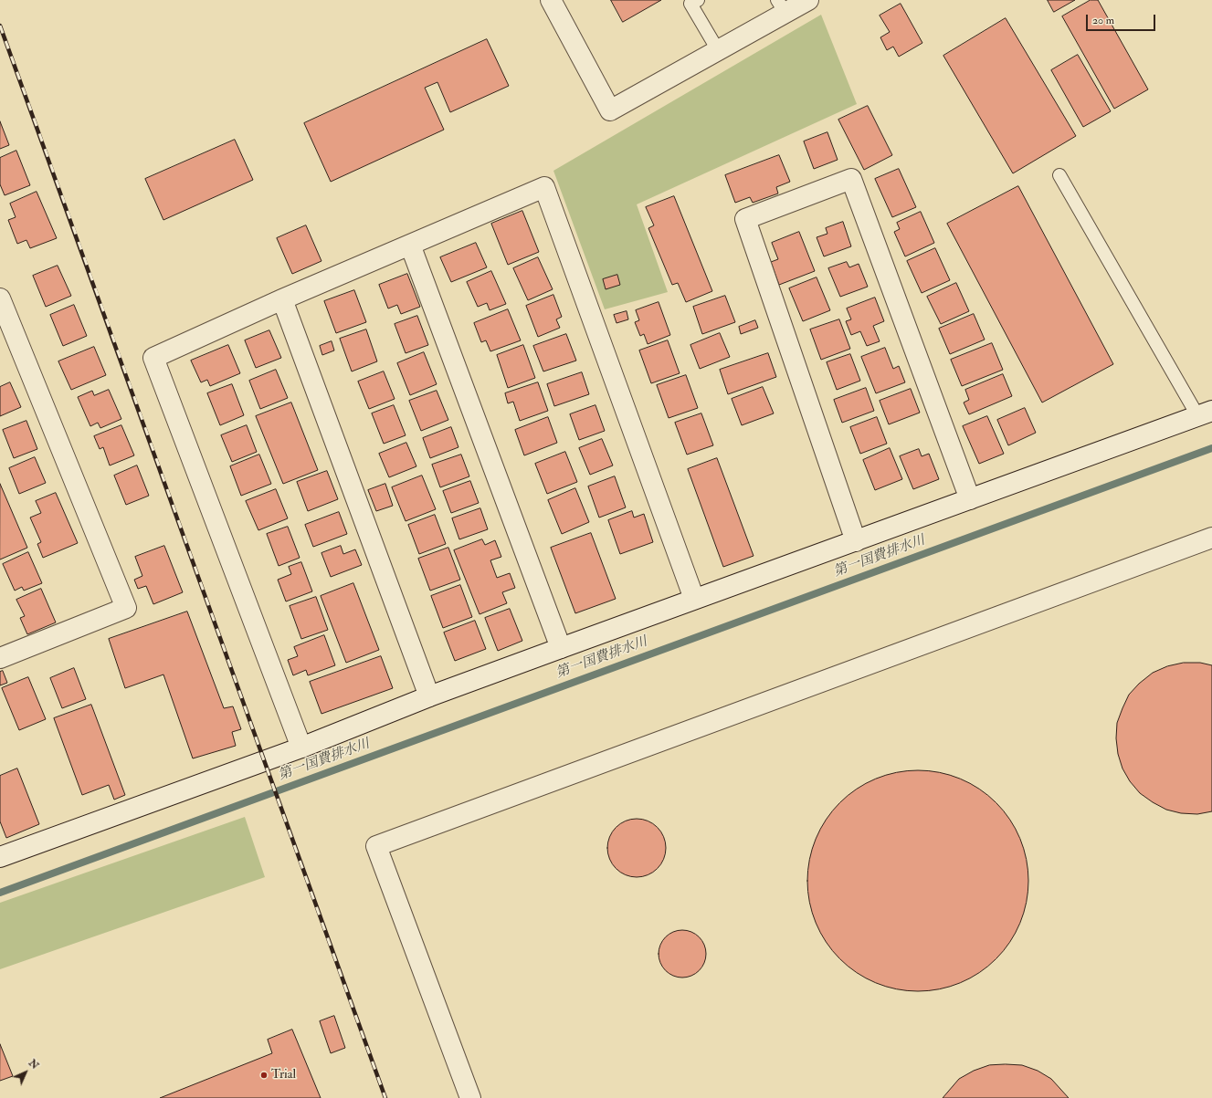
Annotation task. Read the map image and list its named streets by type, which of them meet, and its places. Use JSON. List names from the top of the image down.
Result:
{
  "water": ["第一国費排水川"],
  "places": ["Trial"],
  "scale_bar": "20 m",
  "north": "top right"
}
